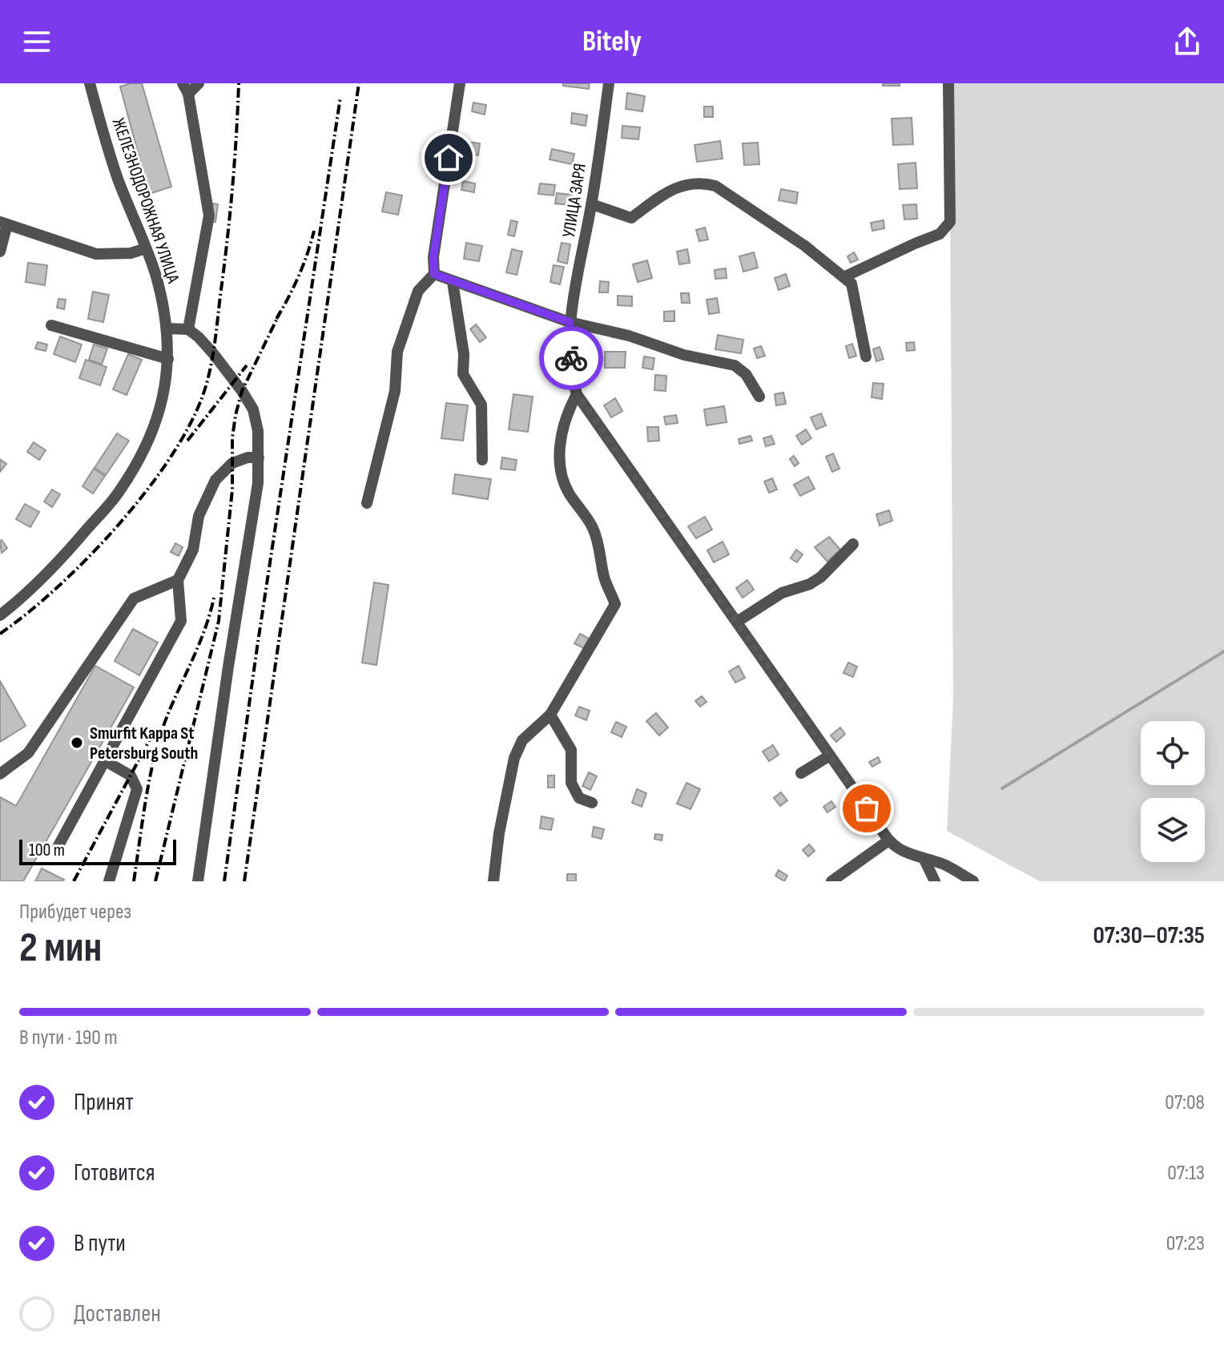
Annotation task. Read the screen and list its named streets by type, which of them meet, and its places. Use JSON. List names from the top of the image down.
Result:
{
  "streets": {
    "street": ["ЖЕЛЕЗНОДОРОЖНАЯ УЛИЦА", "УЛИЦА ЗАРЯ"]
  },
  "places": ["Smurfit Kappa St Petersburg South"],
  "scale_bar": "100 m",
  "page": {
    "header": "Bitely",
    "scale": "100 m",
    "heading": ["2 мин", "Прибудет через", "07:30–07:35"],
    "bar": "В пути · 190 m",
    "list": [
      ["Принят", "07:08"],
      ["Готовится", "07:13"],
      ["В пути", "07:23"],
      "Доставлен"
    ]
  }
}
